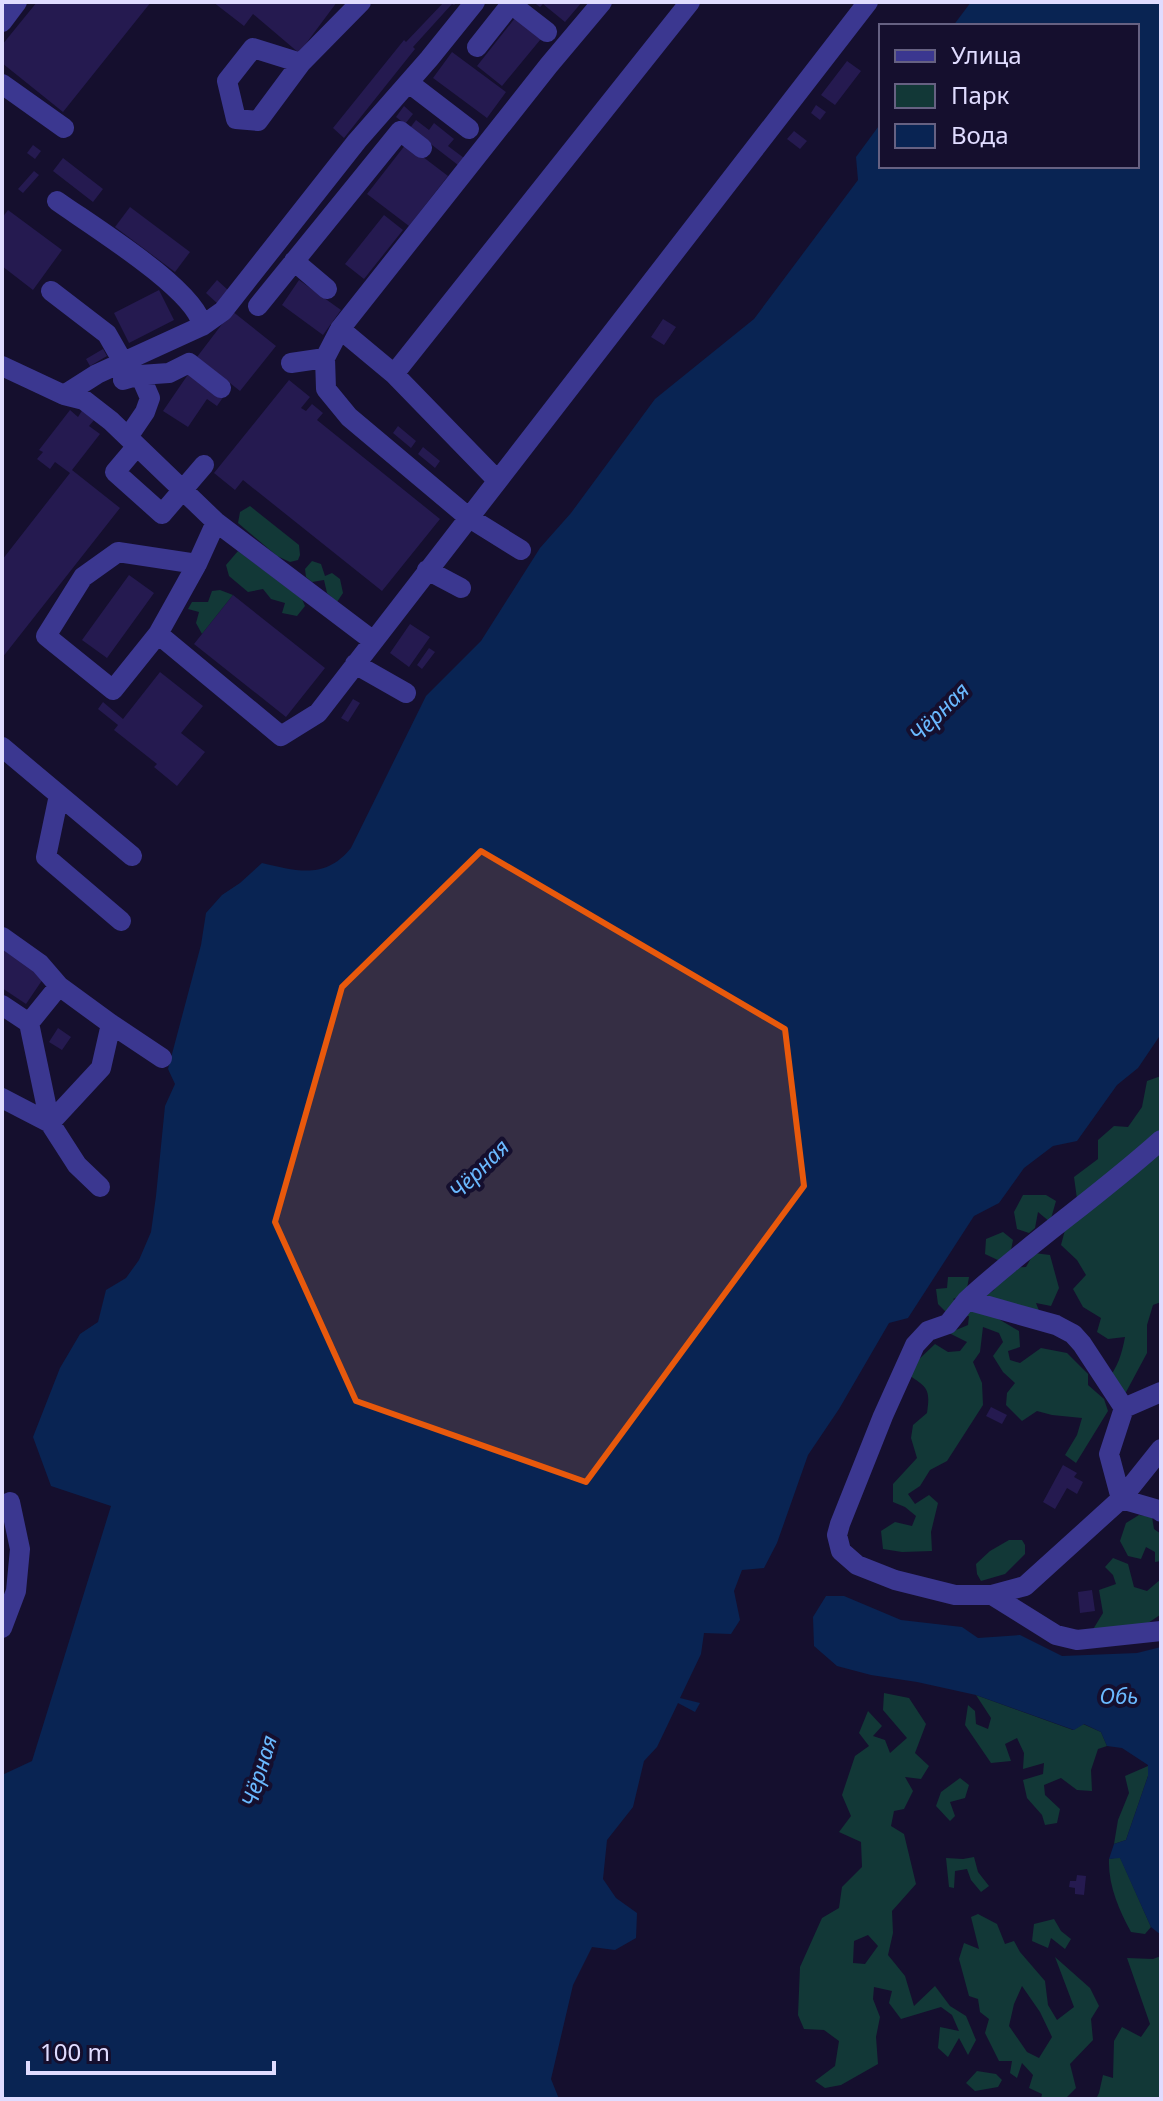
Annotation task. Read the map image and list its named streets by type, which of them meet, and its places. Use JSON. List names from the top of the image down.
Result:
{
  "water": ["Чёрная", "Обь"],
  "legend": ["Улица", "Парк", "Вода"],
  "scale_bar": "100 m"
}
